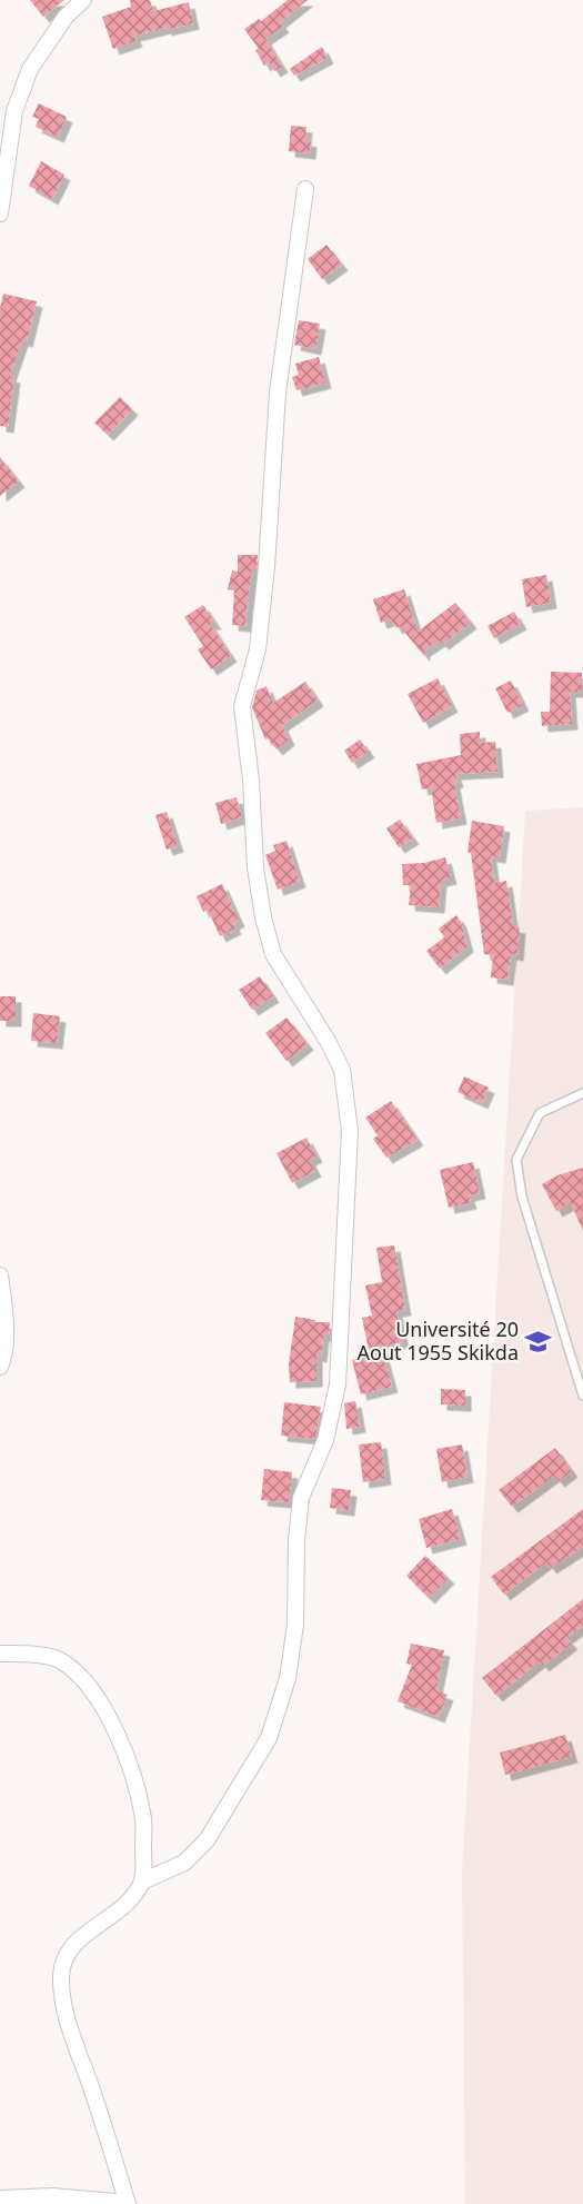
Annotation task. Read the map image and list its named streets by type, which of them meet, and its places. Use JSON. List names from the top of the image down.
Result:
{
  "places": {
    "school or university": ["Université 20 Aout 1955 Skikda"]
  }
}
